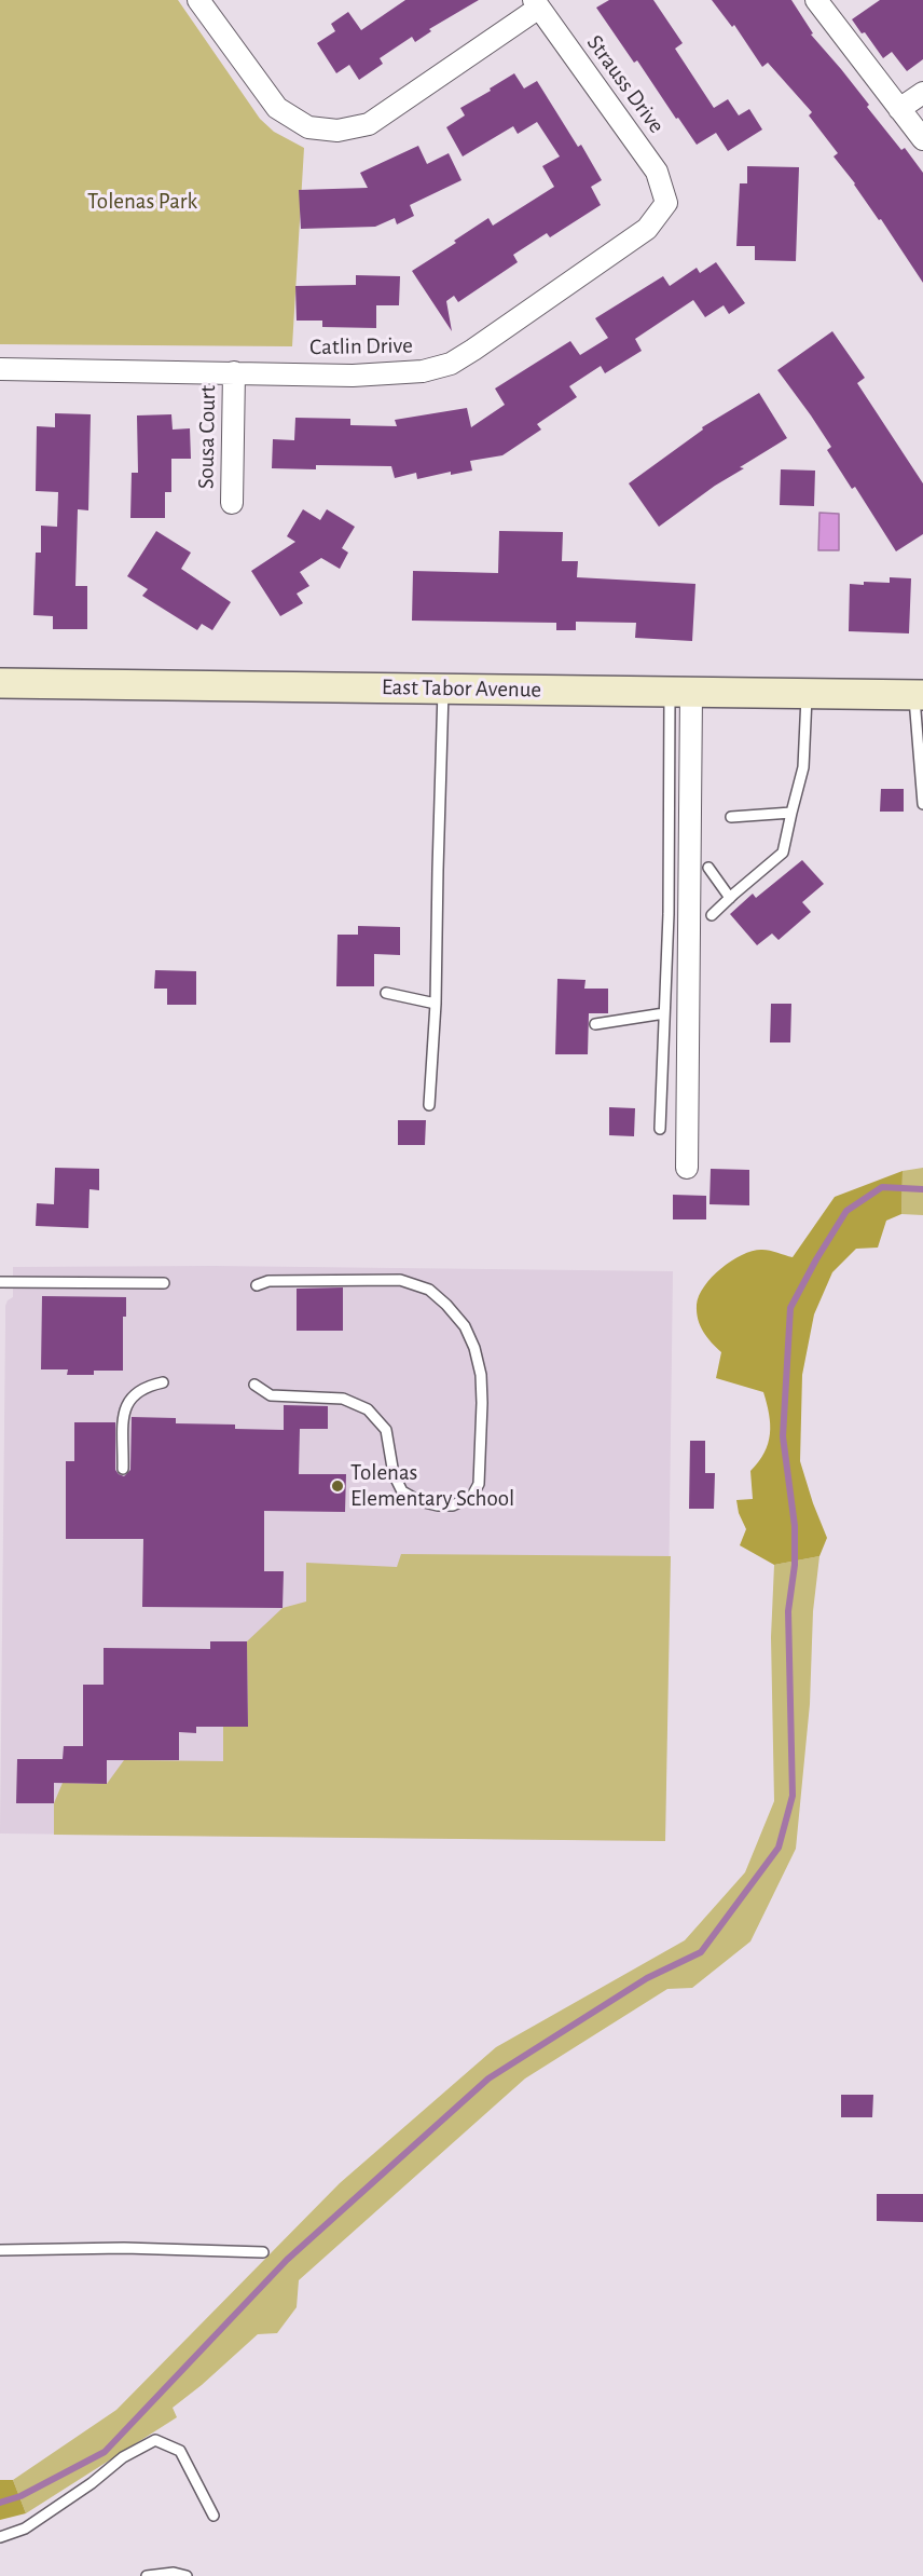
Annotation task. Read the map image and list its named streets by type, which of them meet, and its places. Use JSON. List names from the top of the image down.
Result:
{
  "streets": {
    "main road": ["East Tabor Avenue"],
    "street": ["Strauss Drive", "Catlin Drive", "Sousa Court"]
  },
  "crossings": [
    ["Strauss Drive", "Catlin Drive"],
    ["Catlin Drive", "Sousa Court"]
  ],
  "parks": ["Tolenas Park"],
  "places": ["Tolenas Elementary School"]
}
